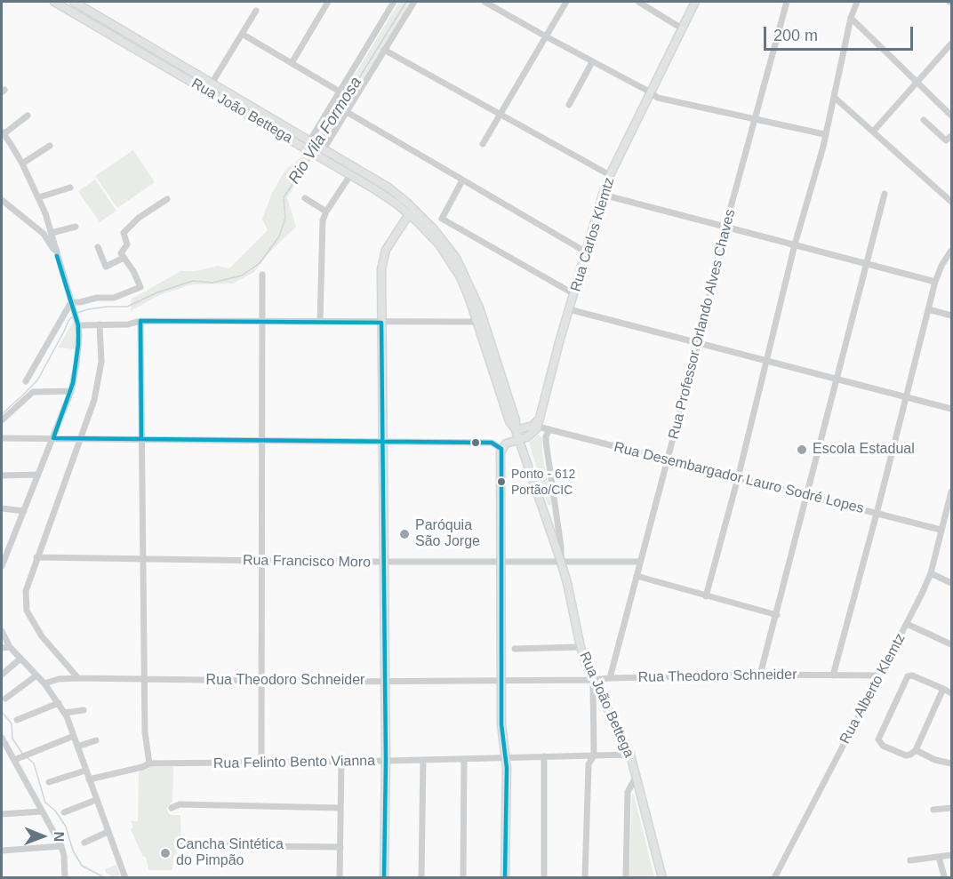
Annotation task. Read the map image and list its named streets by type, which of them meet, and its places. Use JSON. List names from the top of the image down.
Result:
{
  "streets": {
    "main road": ["Rua João Bettega", "Rua Carlos Klemtz"],
    "street": [
      "Rua Professor Orlando Alves Chaves",
      "Rua Desembargador Lauro Sodré Lopes",
      "Rua Francisco Moro",
      "Rua Theodoro Schneider",
      "Rua Alberto Klemtz",
      "Rua Felinto Bento Vianna"
    ]
  },
  "crossings": [
    ["Rua João Bettega", "Rua Desembargador Lauro Sodré Lopes"],
    ["Rua João Bettega", "Rua Francisco Moro"],
    ["Rua João Bettega", "Rua Theodoro Schneider"],
    ["Rua João Bettega", "Rua Felinto Bento Vianna"],
    ["Rua Carlos Klemtz", "Rua Desembargador Lauro Sodré Lopes"],
    ["Rua Professor Orlando Alves Chaves", "Rua Desembargador Lauro Sodré Lopes"],
    ["Rua Professor Orlando Alves Chaves", "Rua Francisco Moro"],
    ["Rua Professor Orlando Alves Chaves", "Rua Theodoro Schneider"],
    ["Rua Desembargador Lauro Sodré Lopes", "Rua Alberto Klemtz"],
    ["Rua Theodoro Schneider", "Rua Alberto Klemtz"]
  ],
  "water": ["Rio Vila Formosa"],
  "places": [
    "Escola Estadual",
    "Ponto - 612 Portão/CIC",
    "Paróquia São Jorge",
    "Cancha Sintética do Pimpão"
  ],
  "scale_bar": "200 m",
  "north": "right"
}
